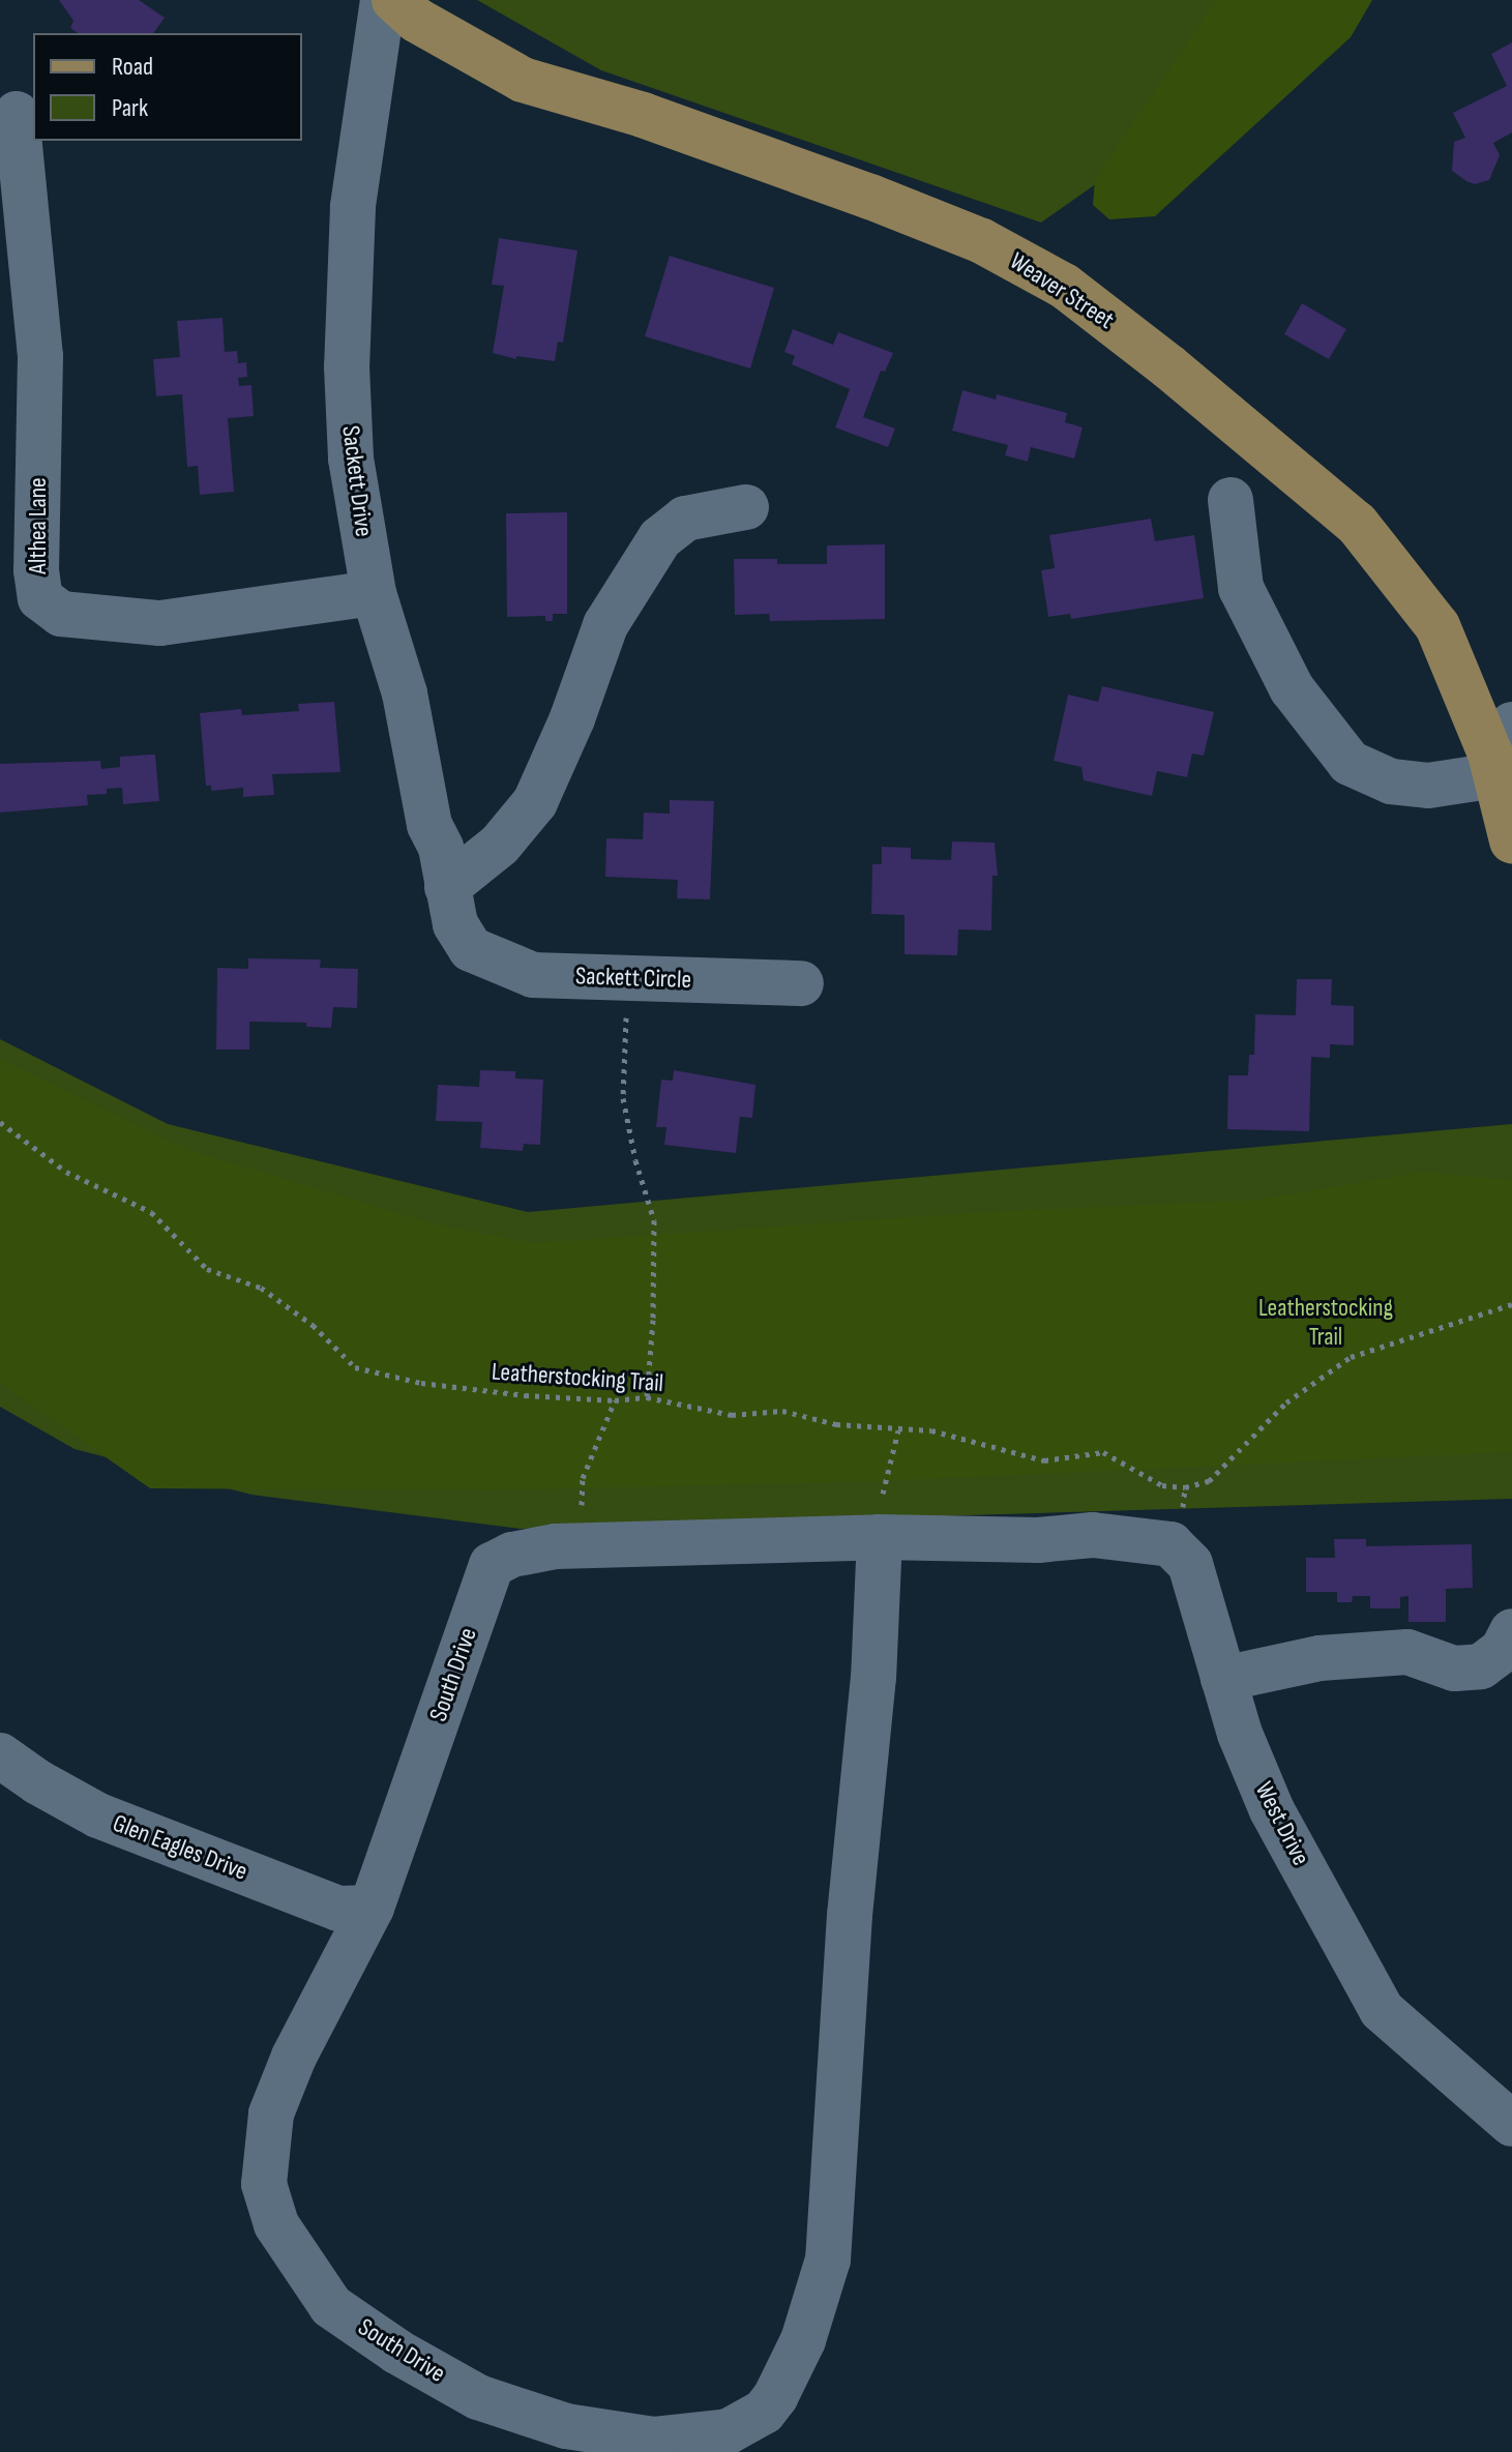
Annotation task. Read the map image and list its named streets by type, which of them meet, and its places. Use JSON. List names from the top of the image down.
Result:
{
  "streets": {
    "main road": ["Weaver Street"],
    "street": [
      "Sackett Drive",
      "Althea Lane",
      "Sackett Circle",
      "South Drive",
      "West Drive",
      "Glen Eagles Drive"
    ],
    "path": ["Leatherstocking Trail"]
  },
  "crossings": [
    ["Sackett Drive", "Althea Lane"],
    ["Sackett Drive", "Sackett Circle"],
    ["South Drive", "West Drive"],
    ["South Drive", "Glen Eagles Drive"]
  ],
  "parks": ["Leatherstocking Trail"],
  "legend": ["Road", "Park"]
}
